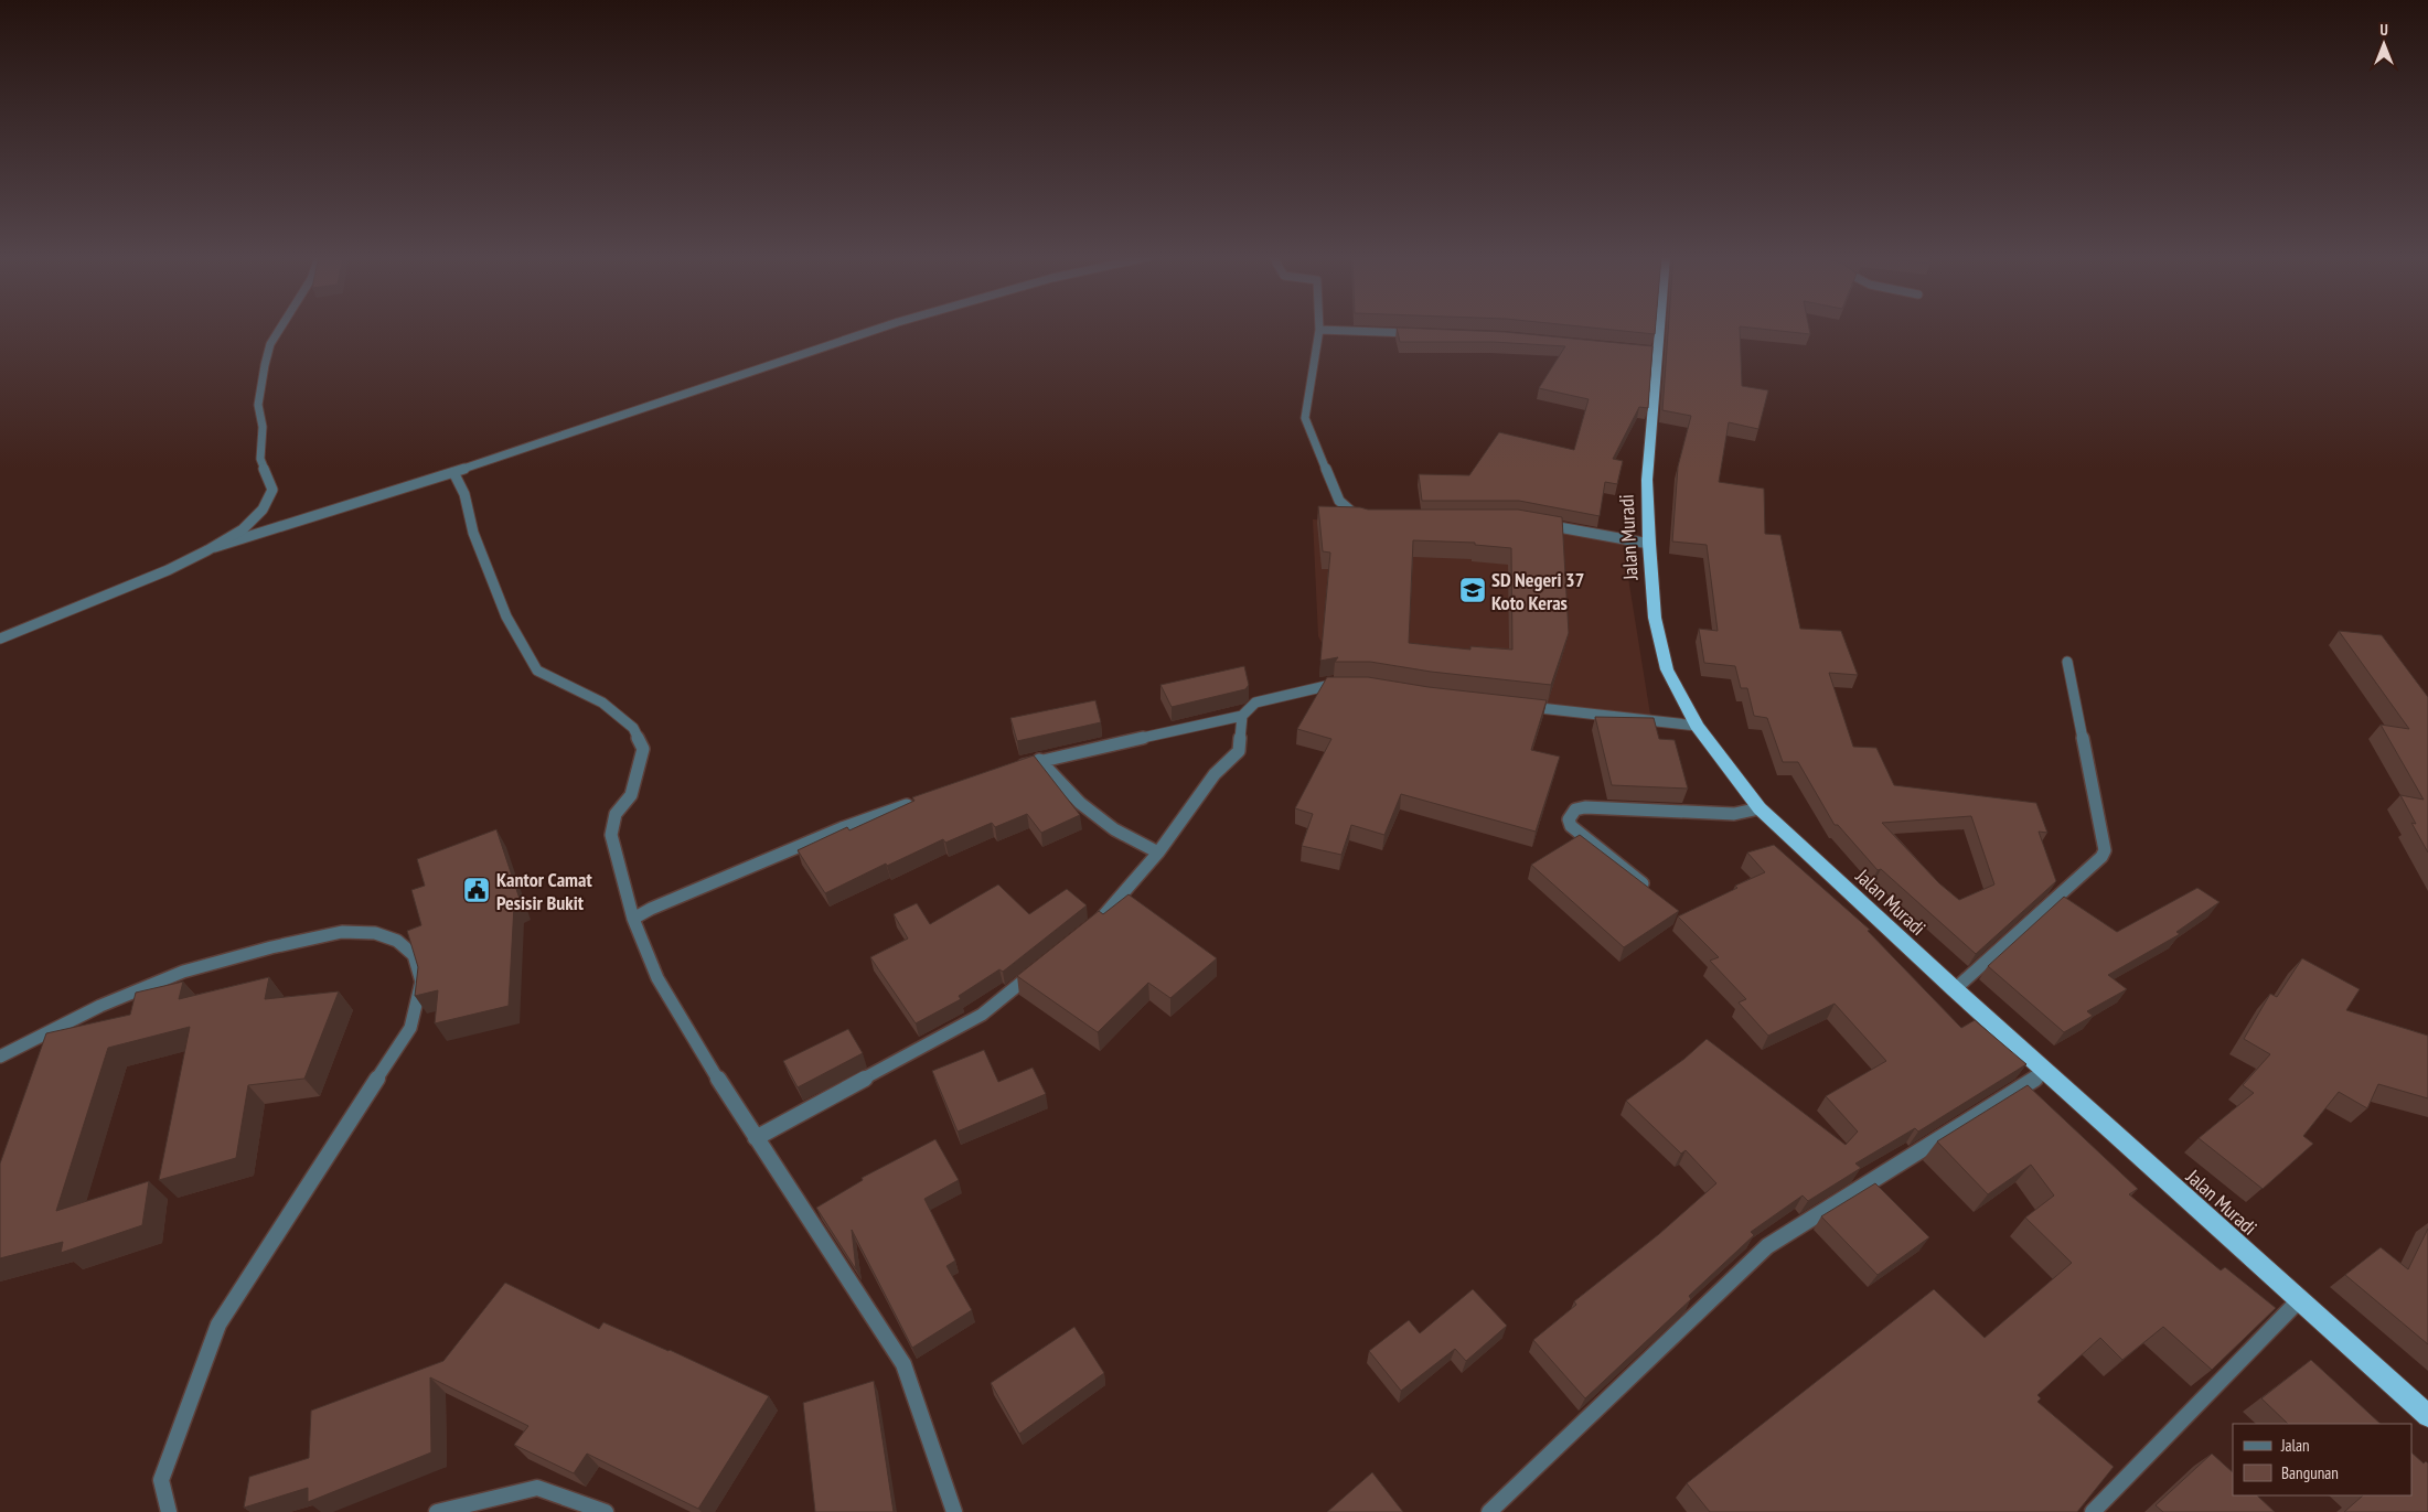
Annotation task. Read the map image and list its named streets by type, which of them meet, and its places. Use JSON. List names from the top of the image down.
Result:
{
  "streets": {
    "highway": ["Jalan Muradi"]
  },
  "places": {
    "school or university": ["SD Negeri 37 Koto Keras"],
    "public building": ["Kantor Camat Pesisir Bukit"]
  },
  "legend": ["Jalan", "Bangunan"],
  "north": "top"
}
